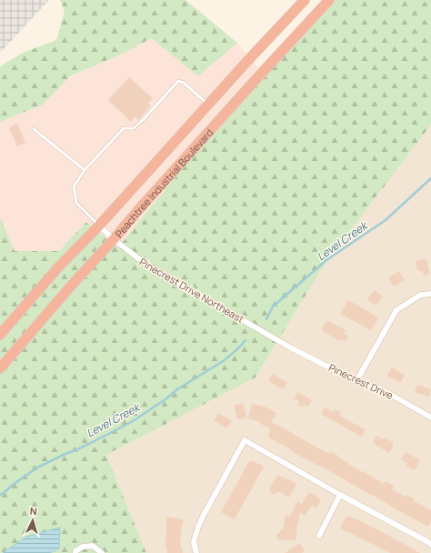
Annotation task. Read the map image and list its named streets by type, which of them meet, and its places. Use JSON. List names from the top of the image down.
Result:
{
  "streets": {
    "highway": ["Peachtree Industrial Boulevard"],
    "street": ["Pinecrest Drive Northeast", "Pinecrest Drive"]
  },
  "crossings": [
    ["Peachtree Industrial Boulevard", "Pinecrest Drive Northeast"],
    ["Pinecrest Drive Northeast", "Pinecrest Drive"]
  ],
  "water": ["Level Creek"],
  "north": "top"
}
